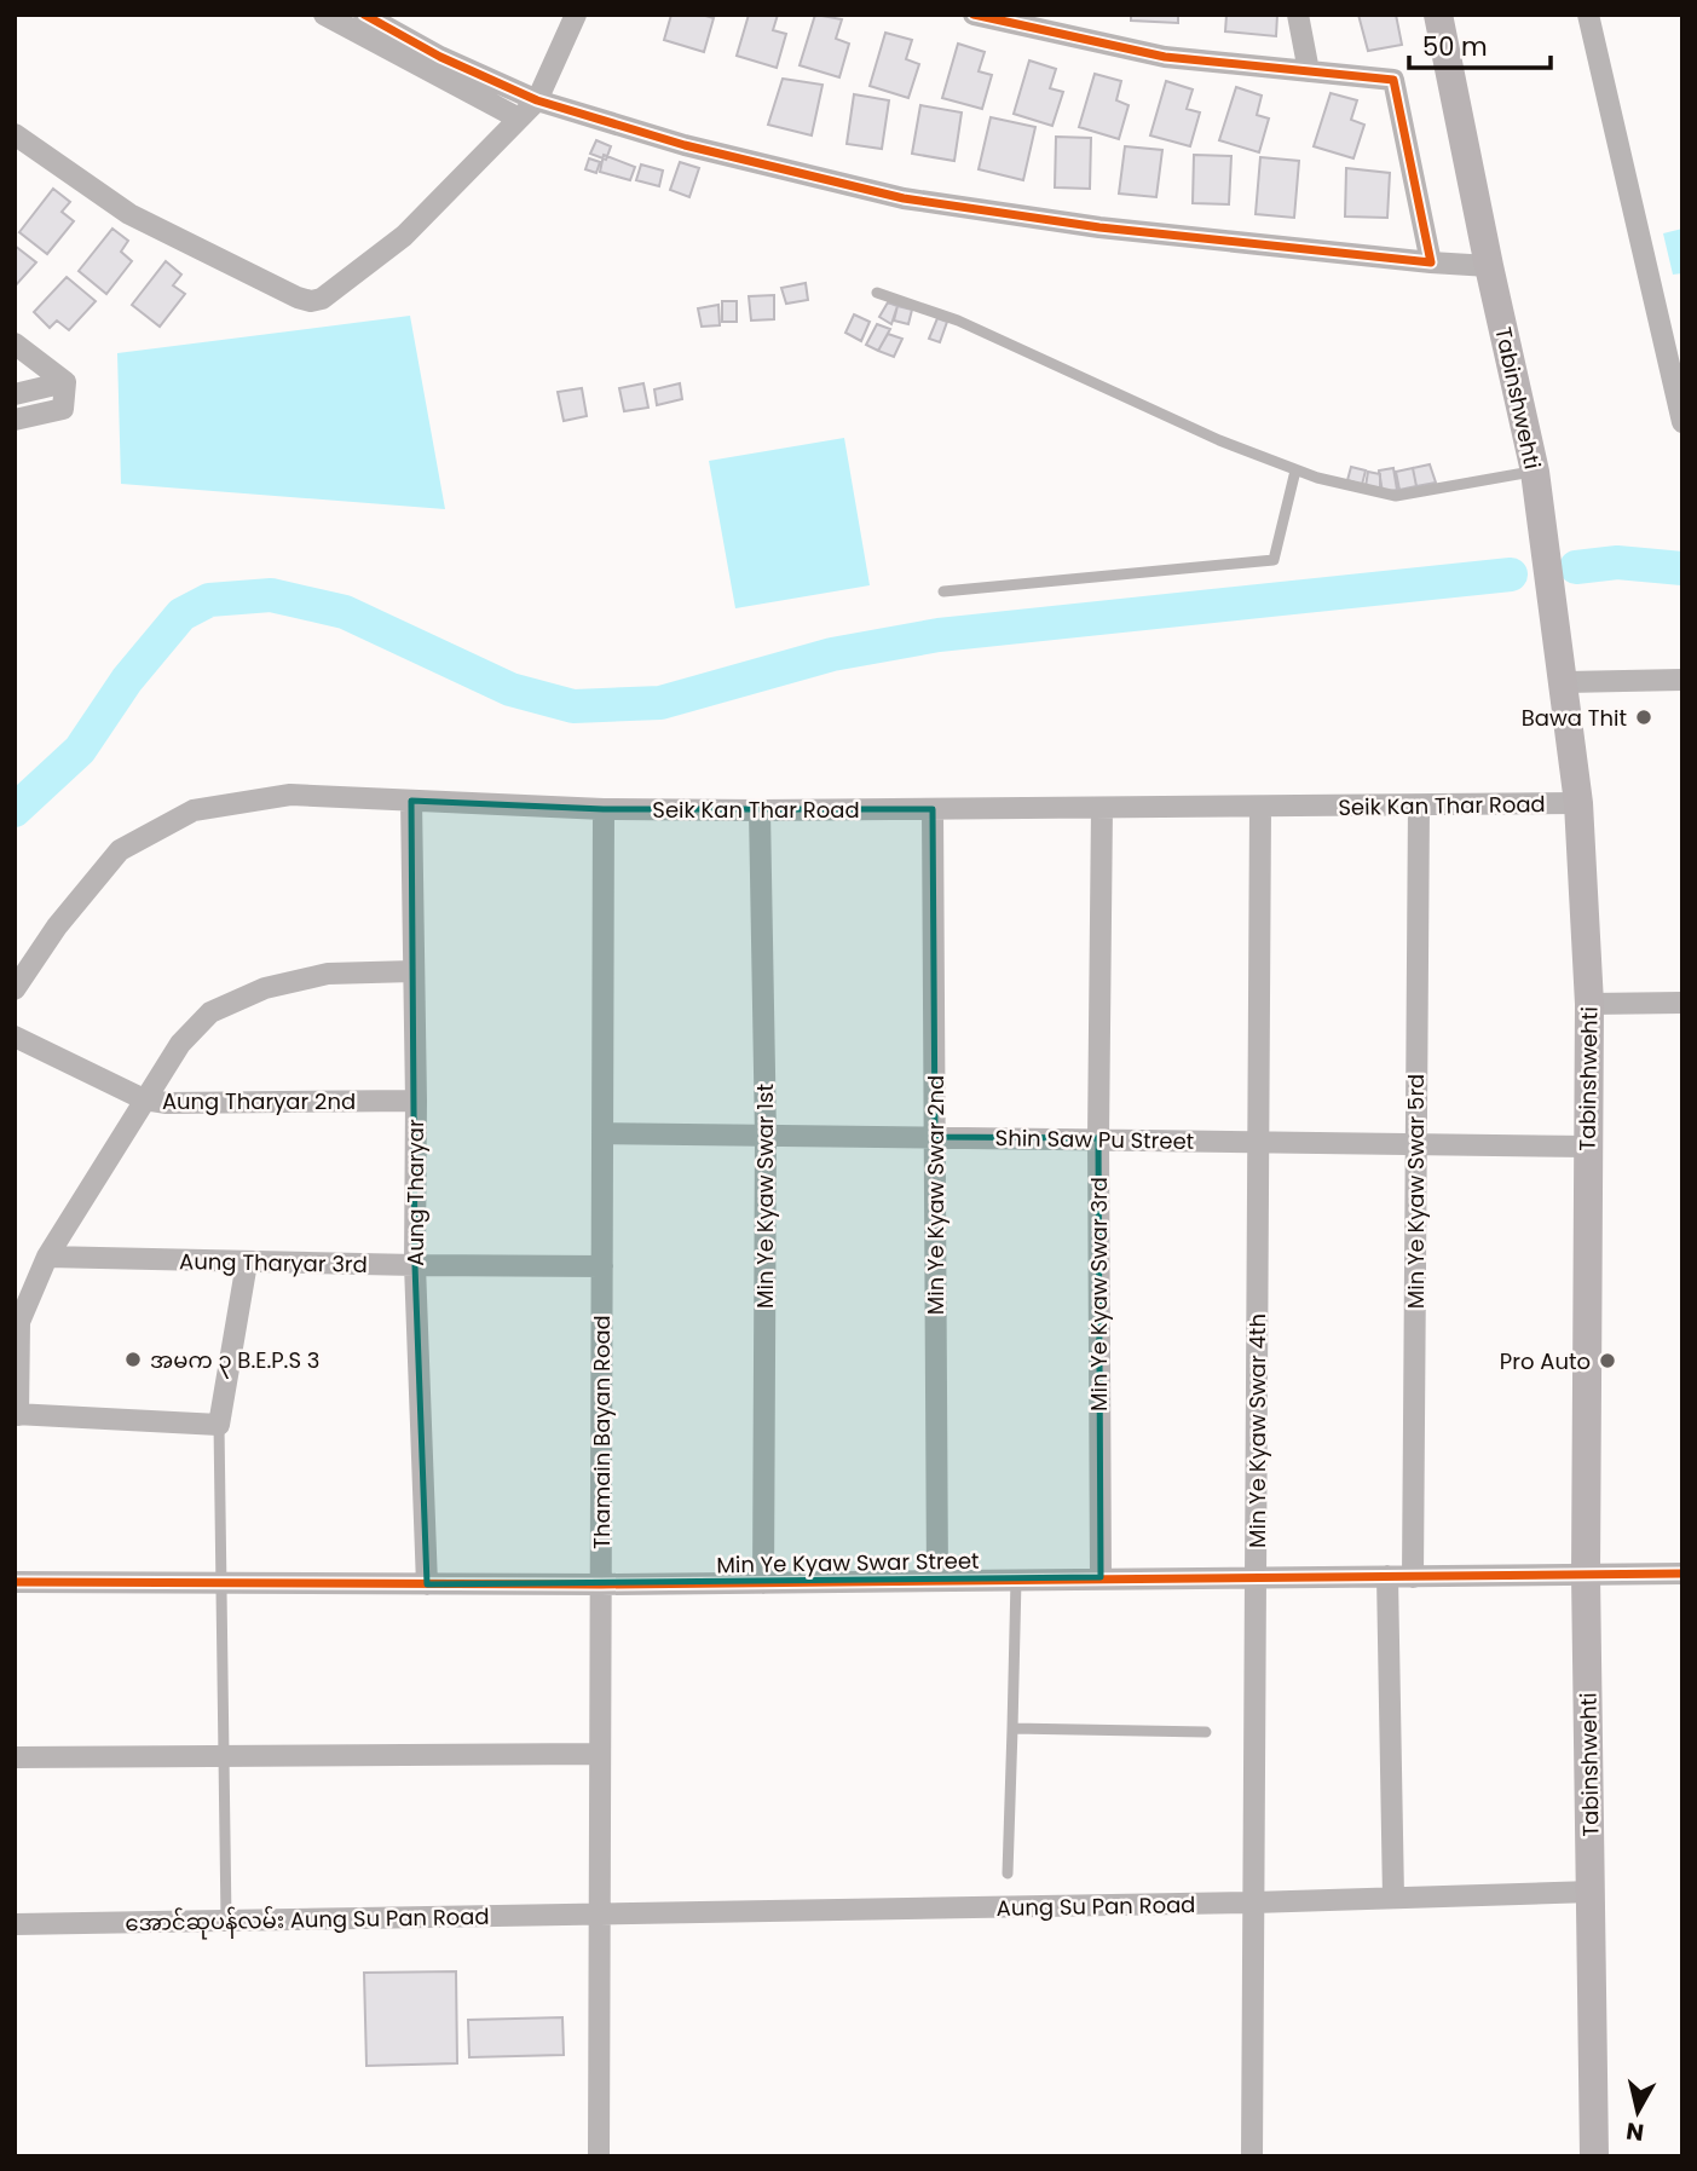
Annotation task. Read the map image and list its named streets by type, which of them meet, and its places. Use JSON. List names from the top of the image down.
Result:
{
  "streets": {
    "main road": ["Tabinshwehti"],
    "street": [
      "Seik Kan Thar Road",
      "Aung Tharyar 2nd",
      "Shin Saw Pu Street",
      "Min Ye Kyaw Swar 5rd",
      "Aung Tharyar",
      "Min Ye Kyaw Swar 2nd",
      "Min Ye Kyaw Swar 1st",
      "Aung Tharyar 3rd",
      "Min Ye Kyaw Swar 3rd",
      "Min Ye Kyaw Swar 4th",
      "Thamain Bayan Road",
      "Min Ye Kyaw Swar Street",
      "Aung Su Pan Road",
      "အောင်ဆုပန်လမ်း Aung Su Pan Road"
    ]
  },
  "crossings": [
    ["Tabinshwehti", "Seik Kan Thar Road"],
    ["Tabinshwehti", "Shin Saw Pu Street"],
    ["Tabinshwehti", "Min Ye Kyaw Swar Street"],
    ["Tabinshwehti", "Aung Su Pan Road"],
    ["Seik Kan Thar Road", "Min Ye Kyaw Swar 5rd"],
    ["Seik Kan Thar Road", "Aung Tharyar"],
    ["Seik Kan Thar Road", "Min Ye Kyaw Swar 2nd"],
    ["Seik Kan Thar Road", "Min Ye Kyaw Swar 1st"],
    ["Seik Kan Thar Road", "Min Ye Kyaw Swar 3rd"],
    ["Seik Kan Thar Road", "Min Ye Kyaw Swar 4th"],
    ["Seik Kan Thar Road", "Thamain Bayan Road"],
    ["Aung Tharyar 2nd", "Aung Tharyar"],
    ["Shin Saw Pu Street", "Min Ye Kyaw Swar 5rd"],
    ["Shin Saw Pu Street", "Min Ye Kyaw Swar 2nd"],
    ["Shin Saw Pu Street", "Min Ye Kyaw Swar 1st"],
    ["Shin Saw Pu Street", "Min Ye Kyaw Swar 3rd"],
    ["Shin Saw Pu Street", "Min Ye Kyaw Swar 4th"],
    ["Shin Saw Pu Street", "Thamain Bayan Road"],
    ["Min Ye Kyaw Swar 5rd", "Min Ye Kyaw Swar Street"],
    ["Aung Tharyar", "Aung Tharyar 3rd"],
    ["Aung Tharyar", "Min Ye Kyaw Swar Street"],
    ["Min Ye Kyaw Swar 2nd", "Min Ye Kyaw Swar Street"],
    ["Min Ye Kyaw Swar 1st", "Min Ye Kyaw Swar Street"],
    ["Aung Tharyar 3rd", "Thamain Bayan Road"],
    ["Min Ye Kyaw Swar 3rd", "Min Ye Kyaw Swar Street"],
    ["Min Ye Kyaw Swar 4th", "Min Ye Kyaw Swar Street"],
    ["Min Ye Kyaw Swar 4th", "Aung Su Pan Road"],
    ["Thamain Bayan Road", "Min Ye Kyaw Swar Street"],
    ["Thamain Bayan Road", "Aung Su Pan Road"],
    ["Thamain Bayan Road", "အောင်ဆုပန်လမ်း Aung Su Pan Road"],
    ["Aung Su Pan Road", "အောင်ဆုပန်လမ်း Aung Su Pan Road"]
  ],
  "places": ["Bawa Thit", "အမက ၃ B.E.P.S 3", "Pro Auto"],
  "scale_bar": "50 m",
  "north": "bottom"
}
